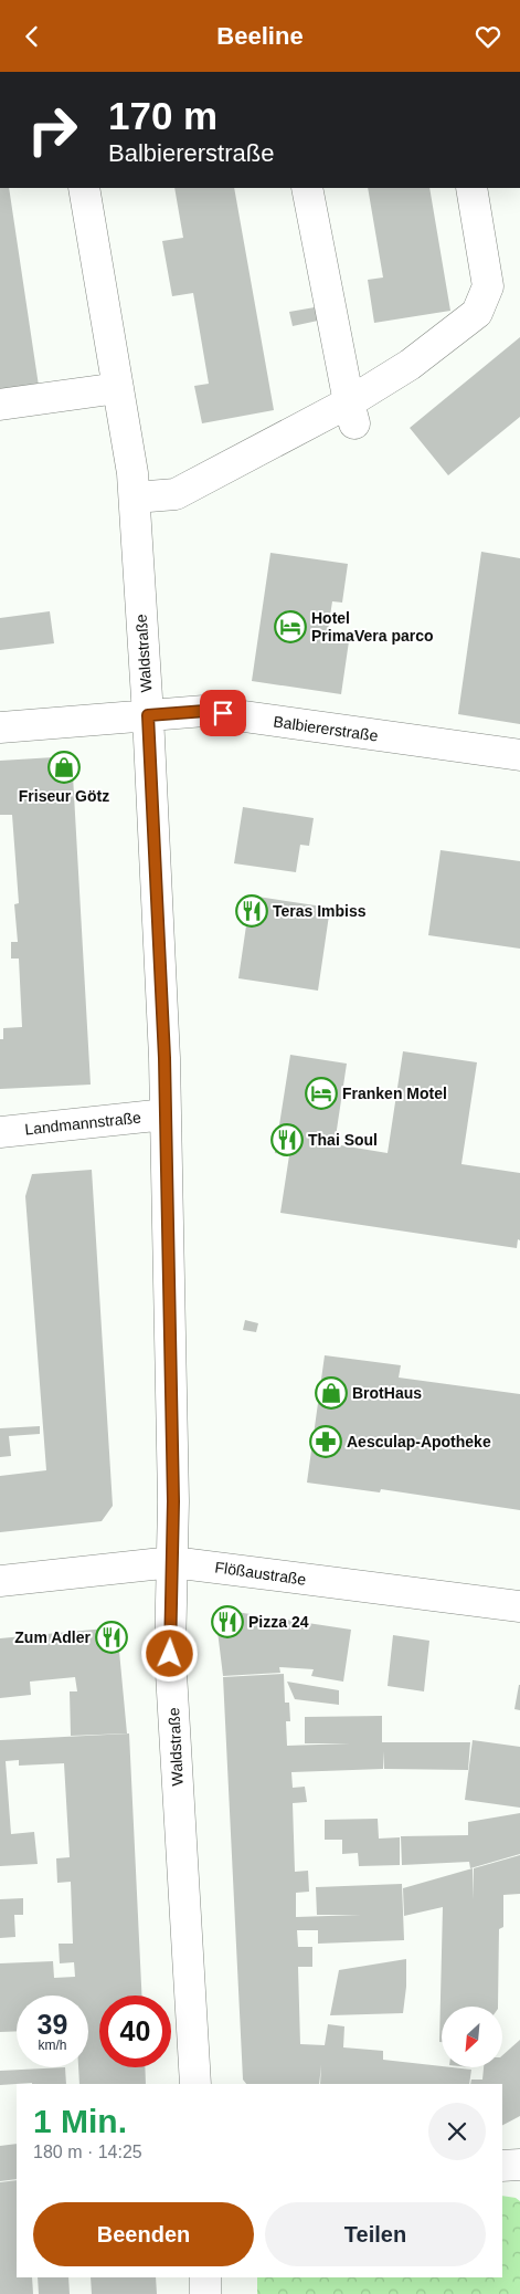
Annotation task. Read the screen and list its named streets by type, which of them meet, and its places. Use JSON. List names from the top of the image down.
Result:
{
  "streets": {
    "street": [
      "Waldstraße",
      "Balbiererstraße",
      "Landmannstraße",
      "Flößaustraße"
    ]
  },
  "crossings": [
    ["Waldstraße", "Balbiererstraße"],
    ["Waldstraße", "Landmannstraße"],
    ["Waldstraße", "Flößaustraße"]
  ],
  "places": {
    "hotel": ["Hotel PrimaVera parco", "Franken Motel"],
    "shop": ["Friseur Götz", "BrotHaus"],
    "restaurant": [
      "Teras Imbiss",
      "Thai Soul",
      "Pizza 24",
      "Zum Adler"
    ],
    "pharmacy": ["Aesculap-Apotheke"]
  },
  "north": "bottom left",
  "page": {
    "header": "Beeline",
    "turn": ["170 m", "Balbiererstraße"],
    "speed": "39 km/h",
    "limit": "40",
    "heading": ["1 Min.", "180 m · 14:25"],
    "buttons": ["Beenden", "Teilen"]
  }
}
